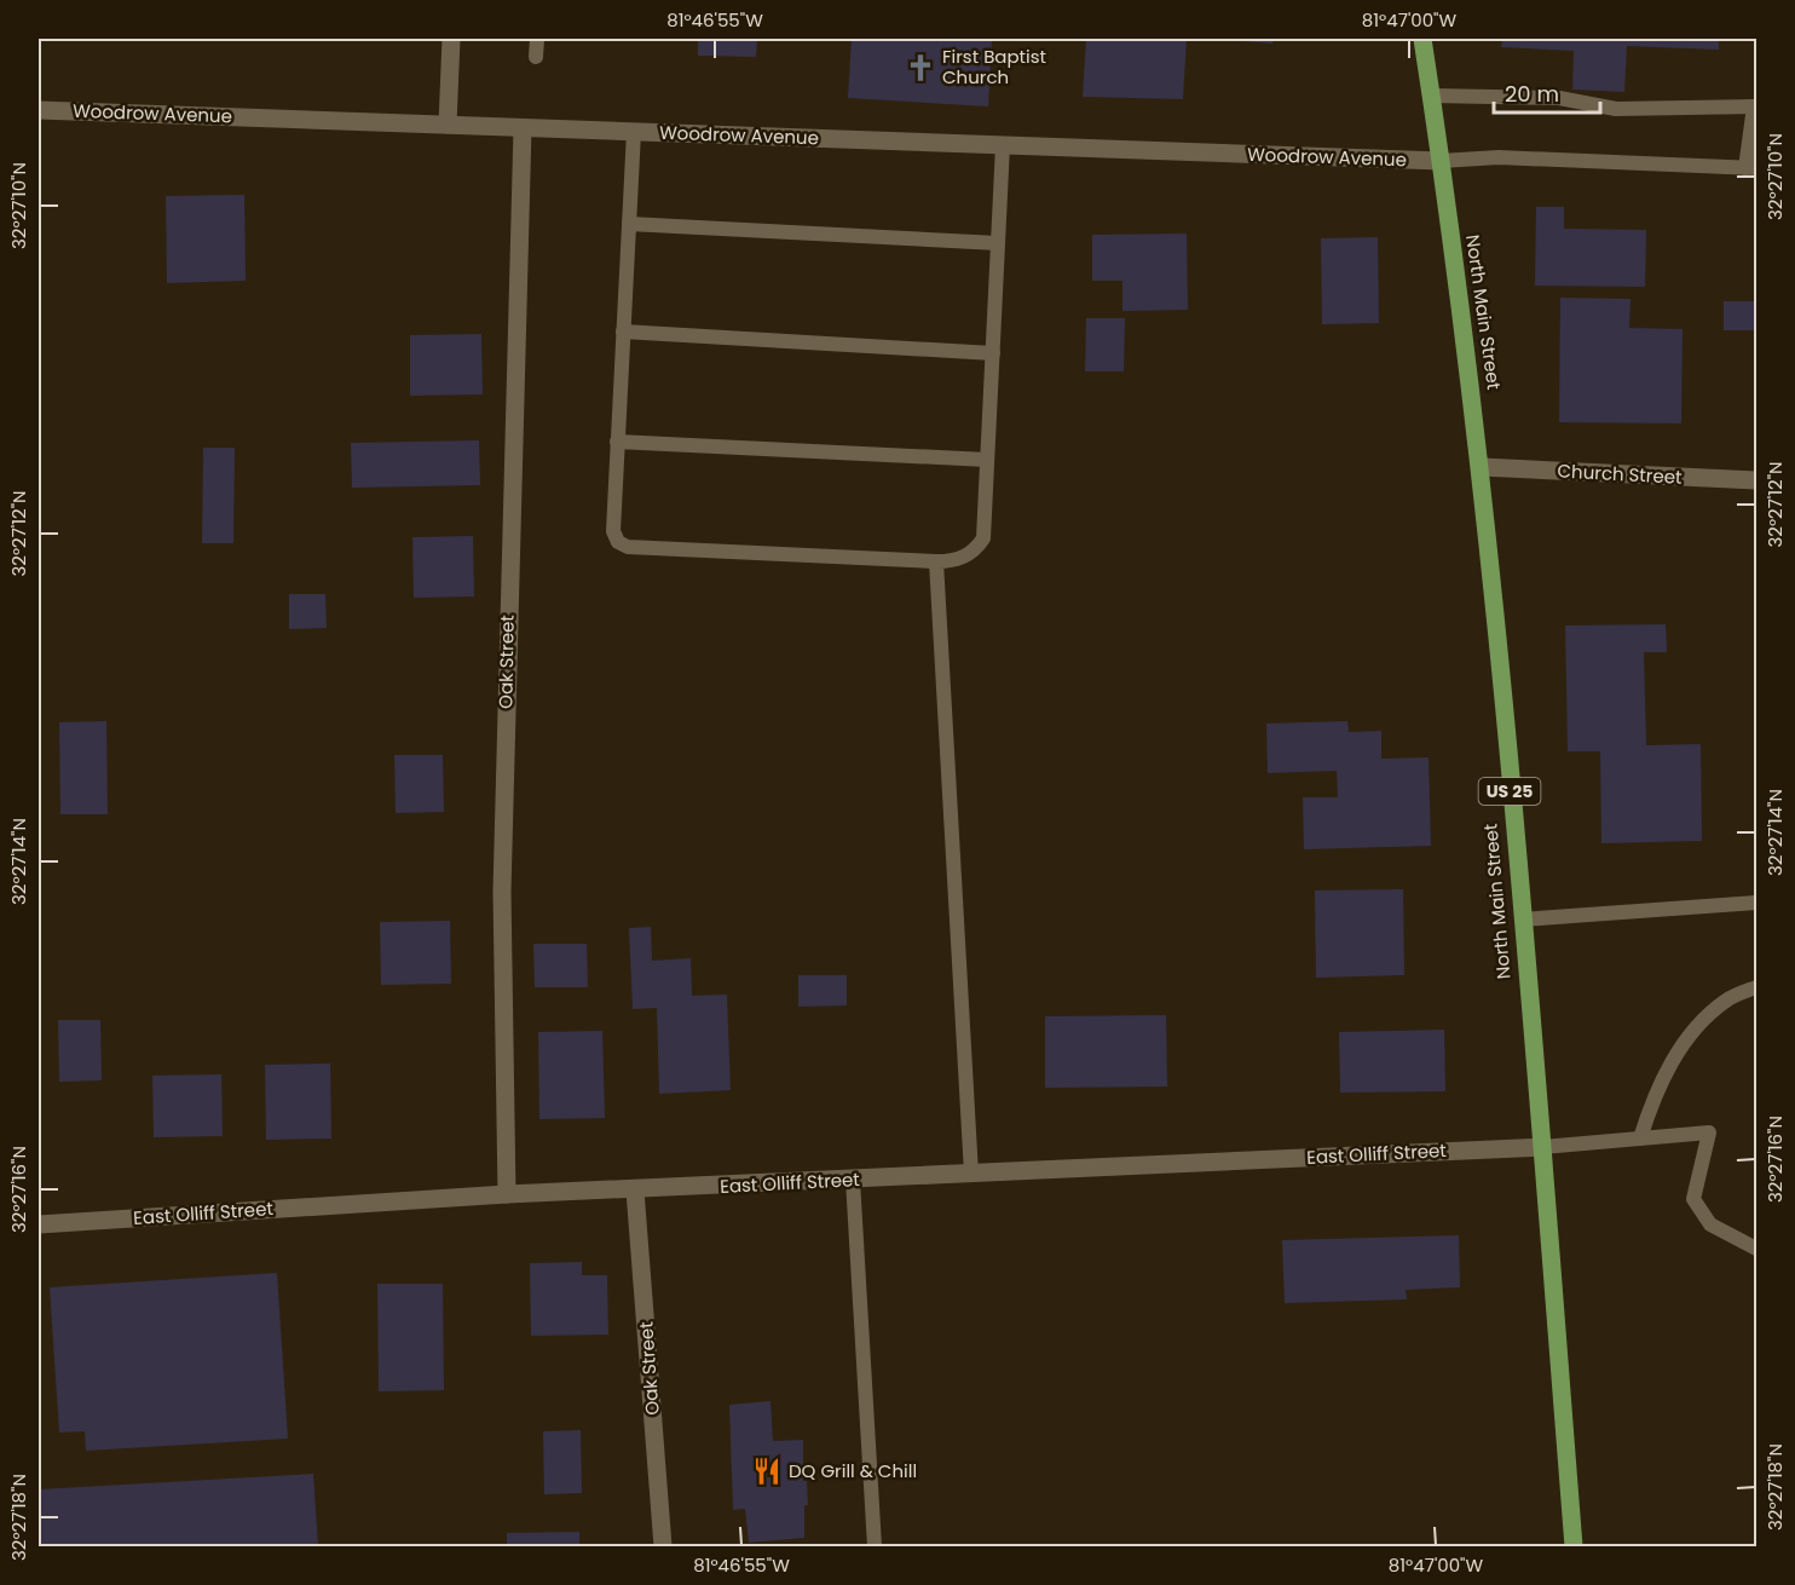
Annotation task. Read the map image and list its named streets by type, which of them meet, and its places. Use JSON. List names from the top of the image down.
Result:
{
  "streets": {
    "main road": ["North Main Street", "US 25"],
    "street": [
      "Woodrow Avenue",
      "Church Street",
      "Oak Street",
      "East Olliff Street"
    ]
  },
  "crossings": [
    ["Woodrow Avenue", "North Main Street"],
    ["Woodrow Avenue", "Oak Street"],
    ["North Main Street", "Church Street"],
    ["North Main Street", "East Olliff Street"],
    ["Oak Street", "East Olliff Street"]
  ],
  "places": {
    "church": ["First Baptist Church"],
    "restaurant": ["DQ Grill & Chill"]
  },
  "scale_bar": "20 m",
  "coordinates": [
    "81°46'55\"W",
    "81°47'00\"W",
    "32°27'10\"N",
    "32°27'12\"N",
    "32°27'14\"N",
    "32°27'16\"N",
    "32°27'18\"N"
  ]
}
